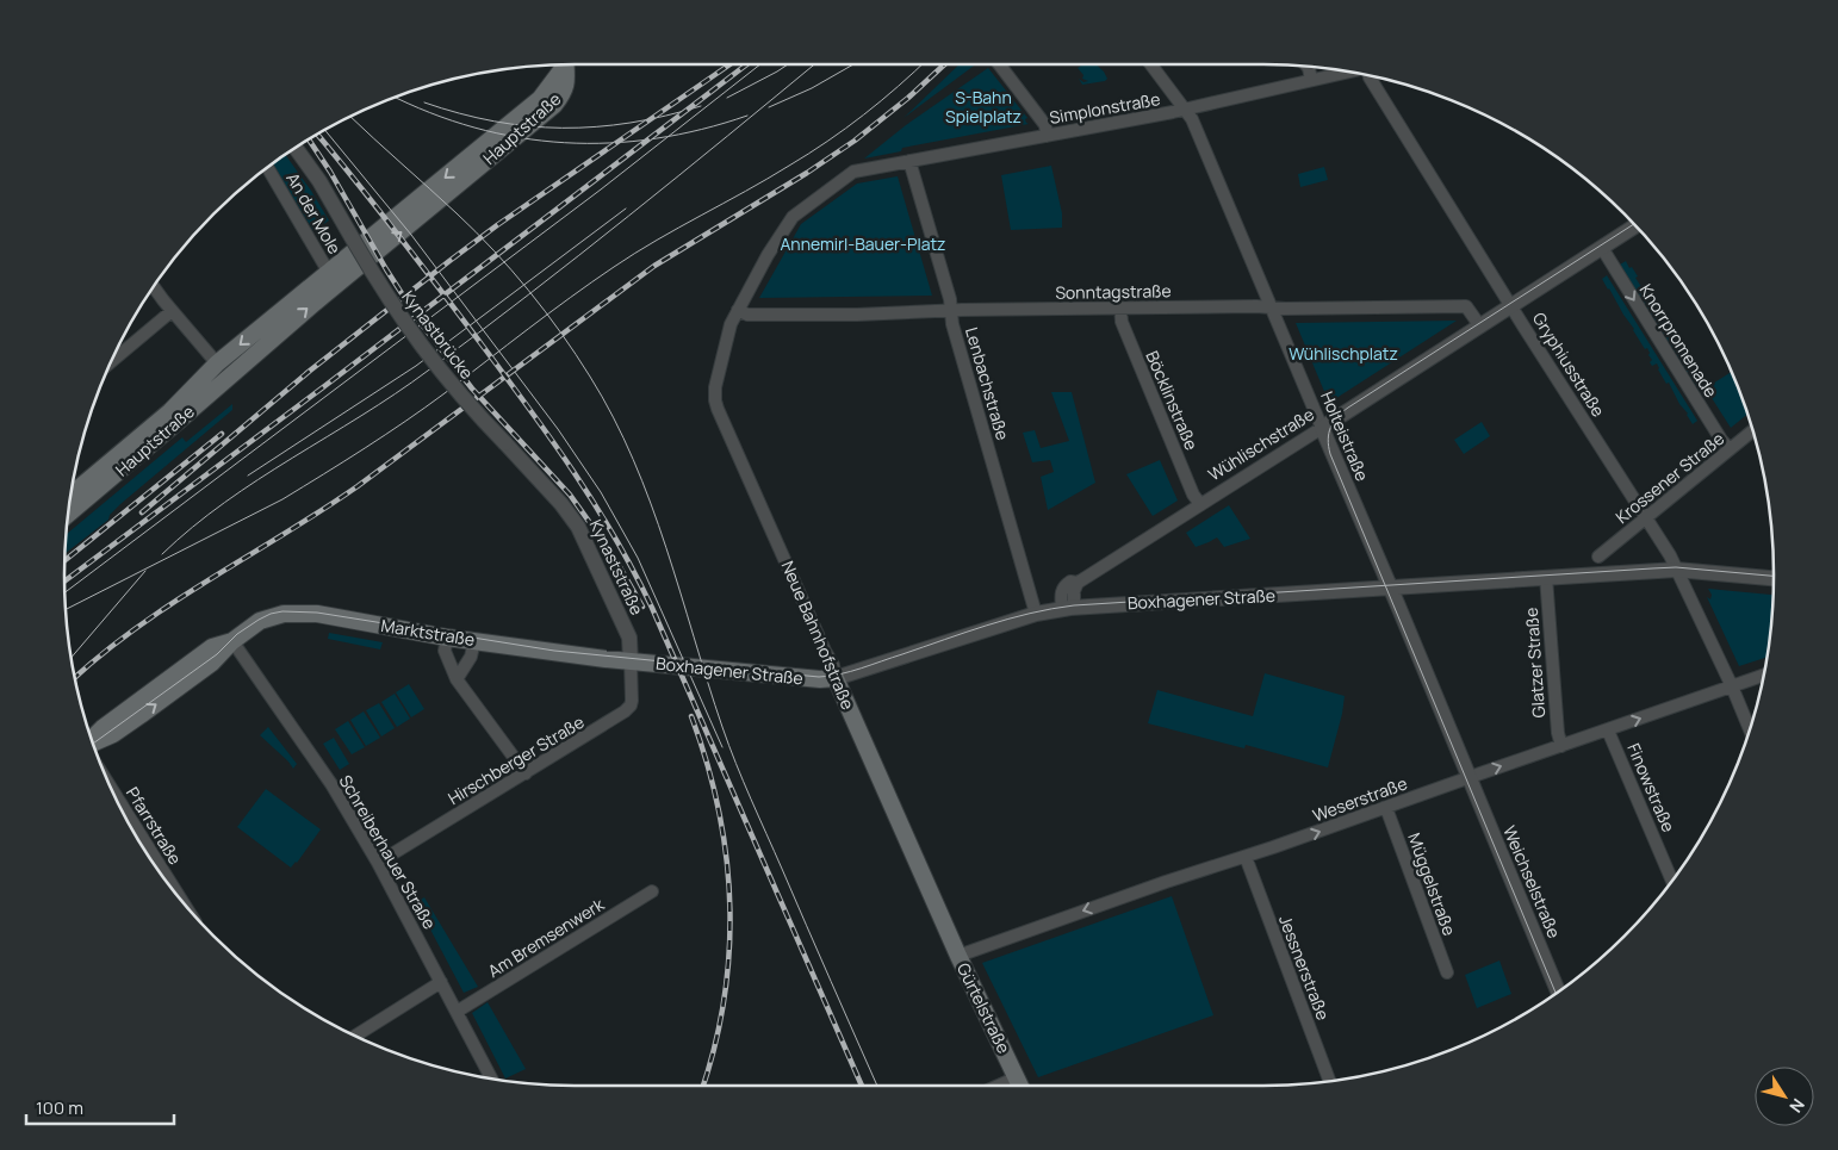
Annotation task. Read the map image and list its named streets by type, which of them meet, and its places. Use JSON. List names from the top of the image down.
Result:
{
  "streets": {
    "main road": [
      "Hauptstraße",
      "Boxhagener Straße",
      "Marktstraße",
      "Neue Bahnhofstraße",
      "Gürtelstraße"
    ],
    "street": [
      "Simplonstraße",
      "An der Mole",
      "Sonntagstraße",
      "Kynastbrücke",
      "Knorrpromenade",
      "Gryphiusstraße",
      "Lenbachstraße",
      "Böcklinstraße",
      "Holteistraße",
      "Wühlischstraße",
      "Krossener Straße",
      "Kynaststraße",
      "Glatzer Straße",
      "Hirschberger Straße",
      "Finowstraße",
      "Weserstraße",
      "Pfarrstraße",
      "Schreiberhauer Straße",
      "Weichselstraße",
      "Müggelstraße",
      "Am Bremsenwerk",
      "Jessnerstraße"
    ]
  },
  "crossings": [
    ["Simplonstraße", "Sonntagstraße"],
    ["Simplonstraße", "Lenbachstraße"],
    ["Simplonstraße", "Holteistraße"],
    ["Simplonstraße", "Neue Bahnhofstraße"],
    ["Hauptstraße", "An der Mole"],
    ["Sonntagstraße", "Lenbachstraße"],
    ["Sonntagstraße", "Böcklinstraße"],
    ["Sonntagstraße", "Holteistraße"],
    ["Sonntagstraße", "Wühlischstraße"],
    ["Sonntagstraße", "Neue Bahnhofstraße"],
    ["Kynastbrücke", "Kynaststraße"],
    ["Knorrpromenade", "Wühlischstraße"],
    ["Knorrpromenade", "Krossener Straße"],
    ["Gryphiusstraße", "Wühlischstraße"],
    ["Gryphiusstraße", "Krossener Straße"],
    ["Gryphiusstraße", "Boxhagener Straße"],
    ["Gryphiusstraße", "Weserstraße"],
    ["Lenbachstraße", "Boxhagener Straße"],
    ["Böcklinstraße", "Wühlischstraße"],
    ["Holteistraße", "Wühlischstraße"],
    ["Holteistraße", "Boxhagener Straße"],
    ["Holteistraße", "Weserstraße"],
    ["Holteistraße", "Weichselstraße"],
    ["Wühlischstraße", "Boxhagener Straße"],
    ["Kynaststraße", "Boxhagener Straße"],
    ["Kynaststraße", "Marktstraße"],
    ["Kynaststraße", "Hirschberger Straße"],
    ["Boxhagener Straße", "Marktstraße"],
    ["Boxhagener Straße", "Neue Bahnhofstraße"],
    ["Boxhagener Straße", "Glatzer Straße"],
    ["Boxhagener Straße", "Hirschberger Straße"],
    ["Marktstraße", "Hirschberger Straße"],
    ["Marktstraße", "Schreiberhauer Straße"],
    ["Neue Bahnhofstraße", "Weserstraße"],
    ["Neue Bahnhofstraße", "Gürtelstraße"],
    ["Glatzer Straße", "Weserstraße"],
    ["Hirschberger Straße", "Schreiberhauer Straße"],
    ["Finowstraße", "Weserstraße"],
    ["Weserstraße", "Weichselstraße"],
    ["Weserstraße", "Müggelstraße"],
    ["Weserstraße", "Jessnerstraße"],
    ["Weserstraße", "Gürtelstraße"],
    ["Schreiberhauer Straße", "Am Bremsenwerk"]
  ],
  "one_way": ["Knorrpromenade"],
  "parks": ["S-Bahn Spielplatz", "Annemirl-Bauer-Platz", "Wühlischplatz"],
  "scale_bar": "100 m",
  "north": "bottom right"
}
